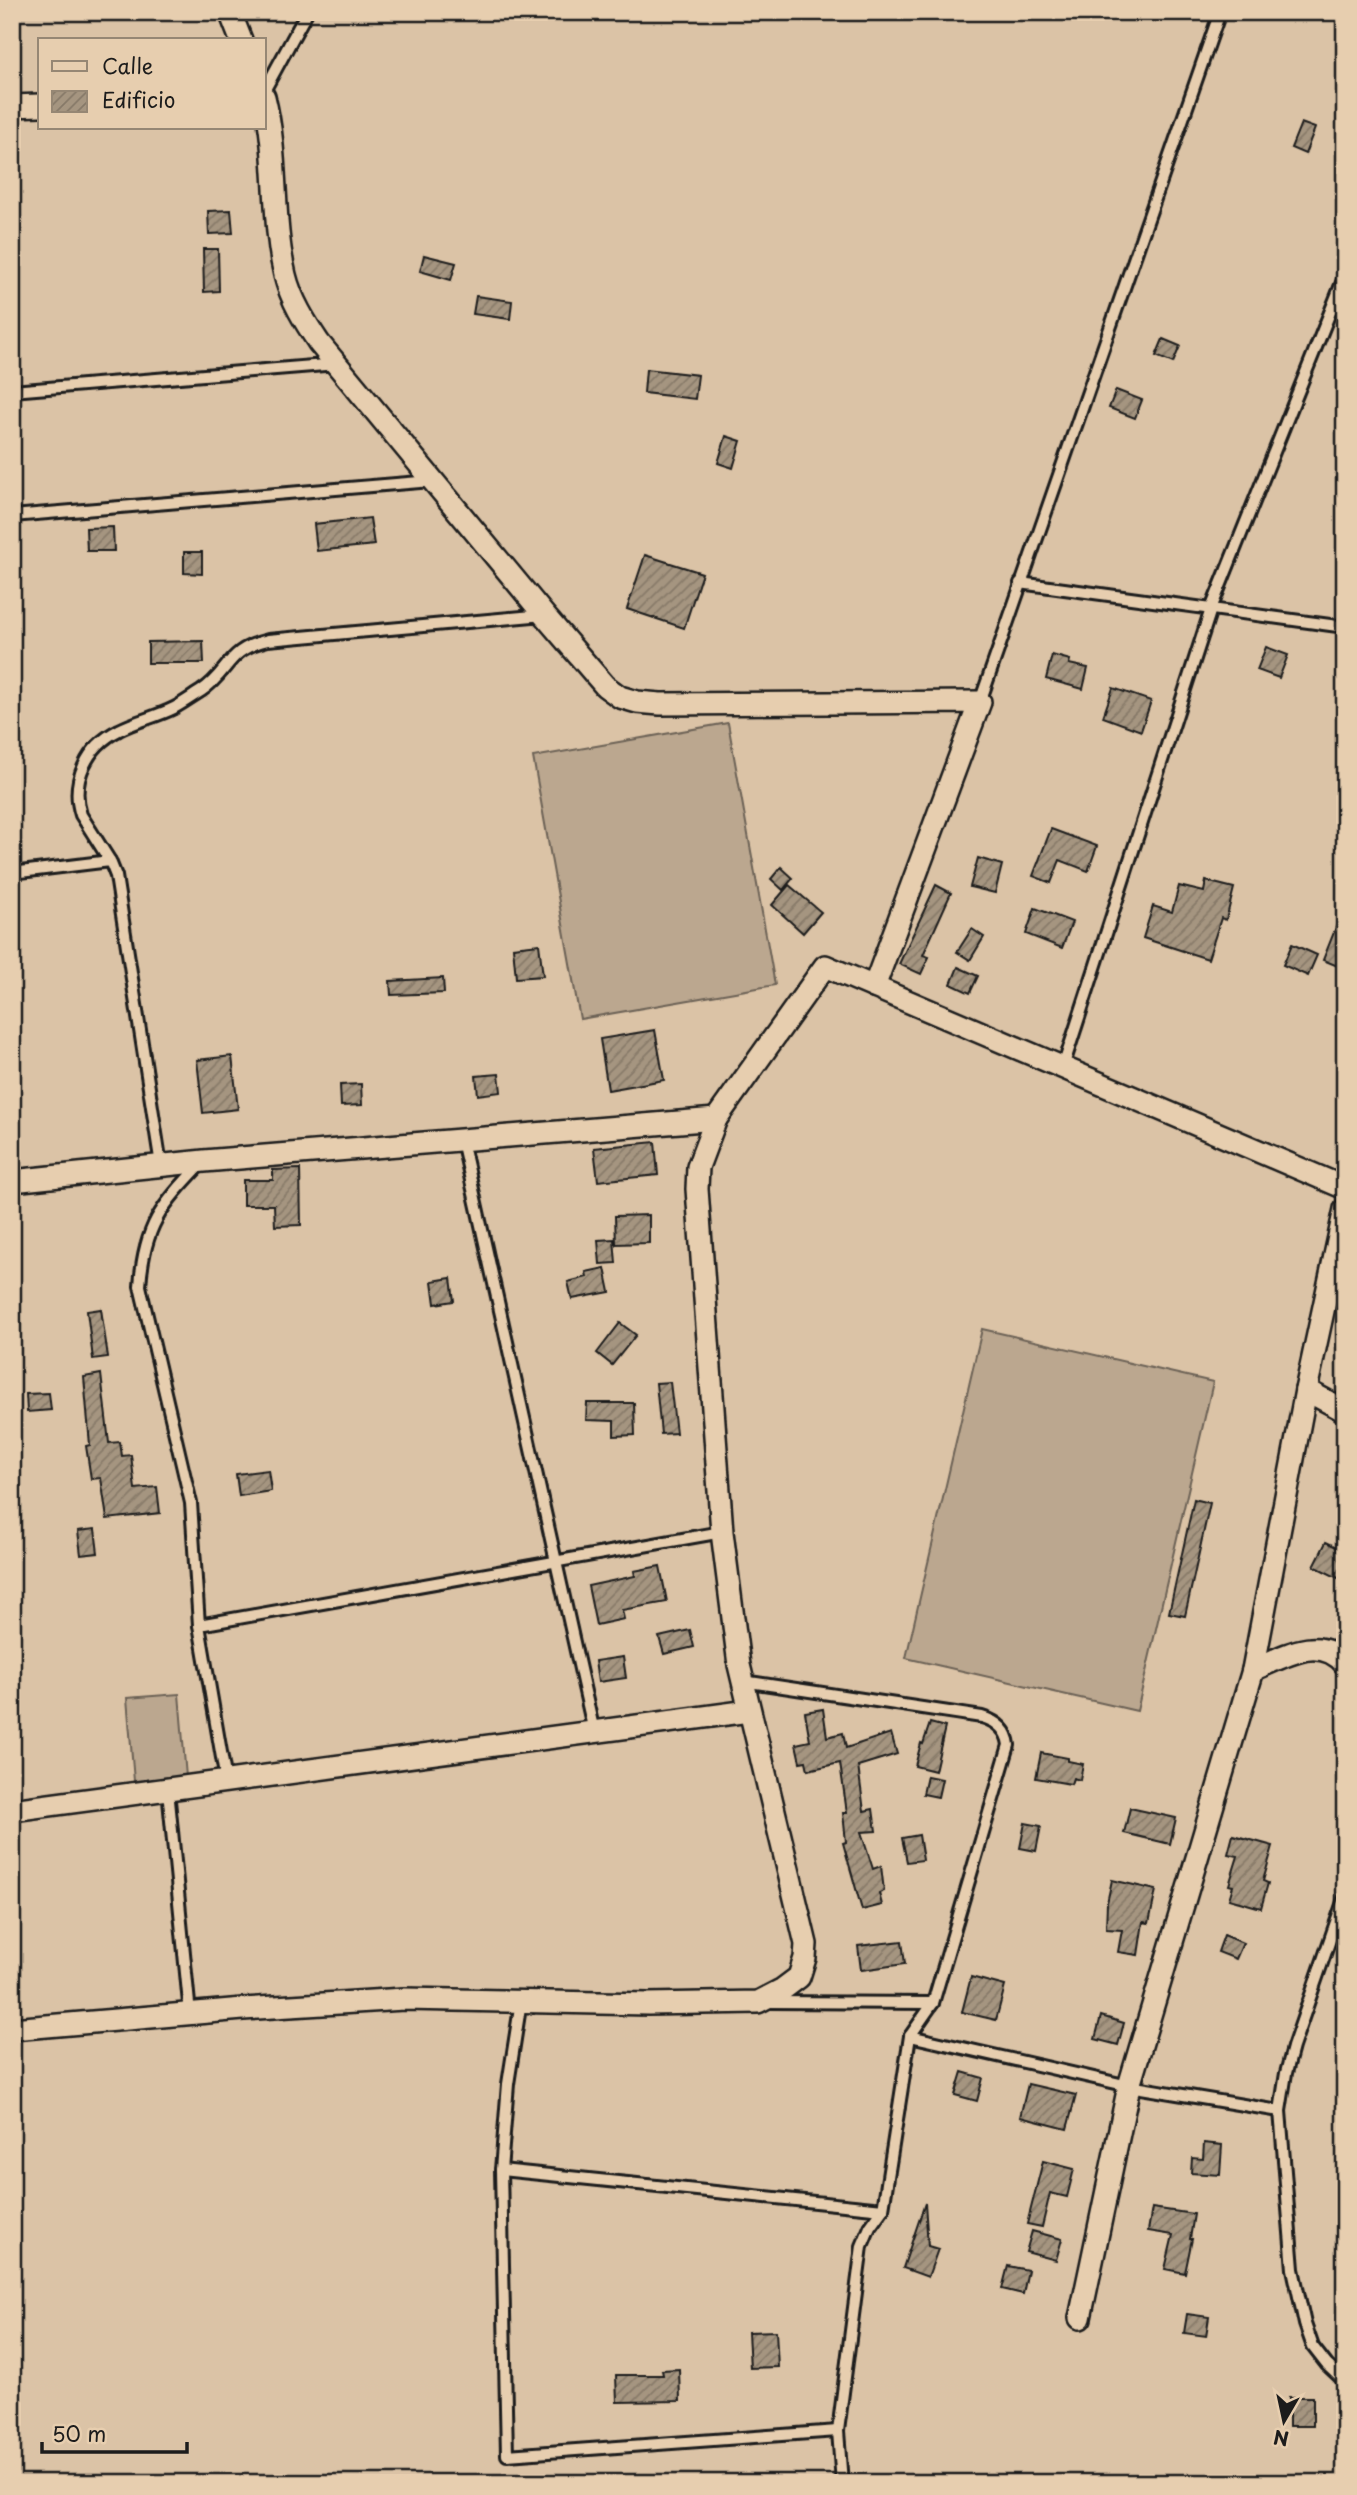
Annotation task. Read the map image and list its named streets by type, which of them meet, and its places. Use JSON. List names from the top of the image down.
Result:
{
  "legend": ["Calle", "Edificio"],
  "scale_bar": "50 m",
  "north": "bottom"
}
